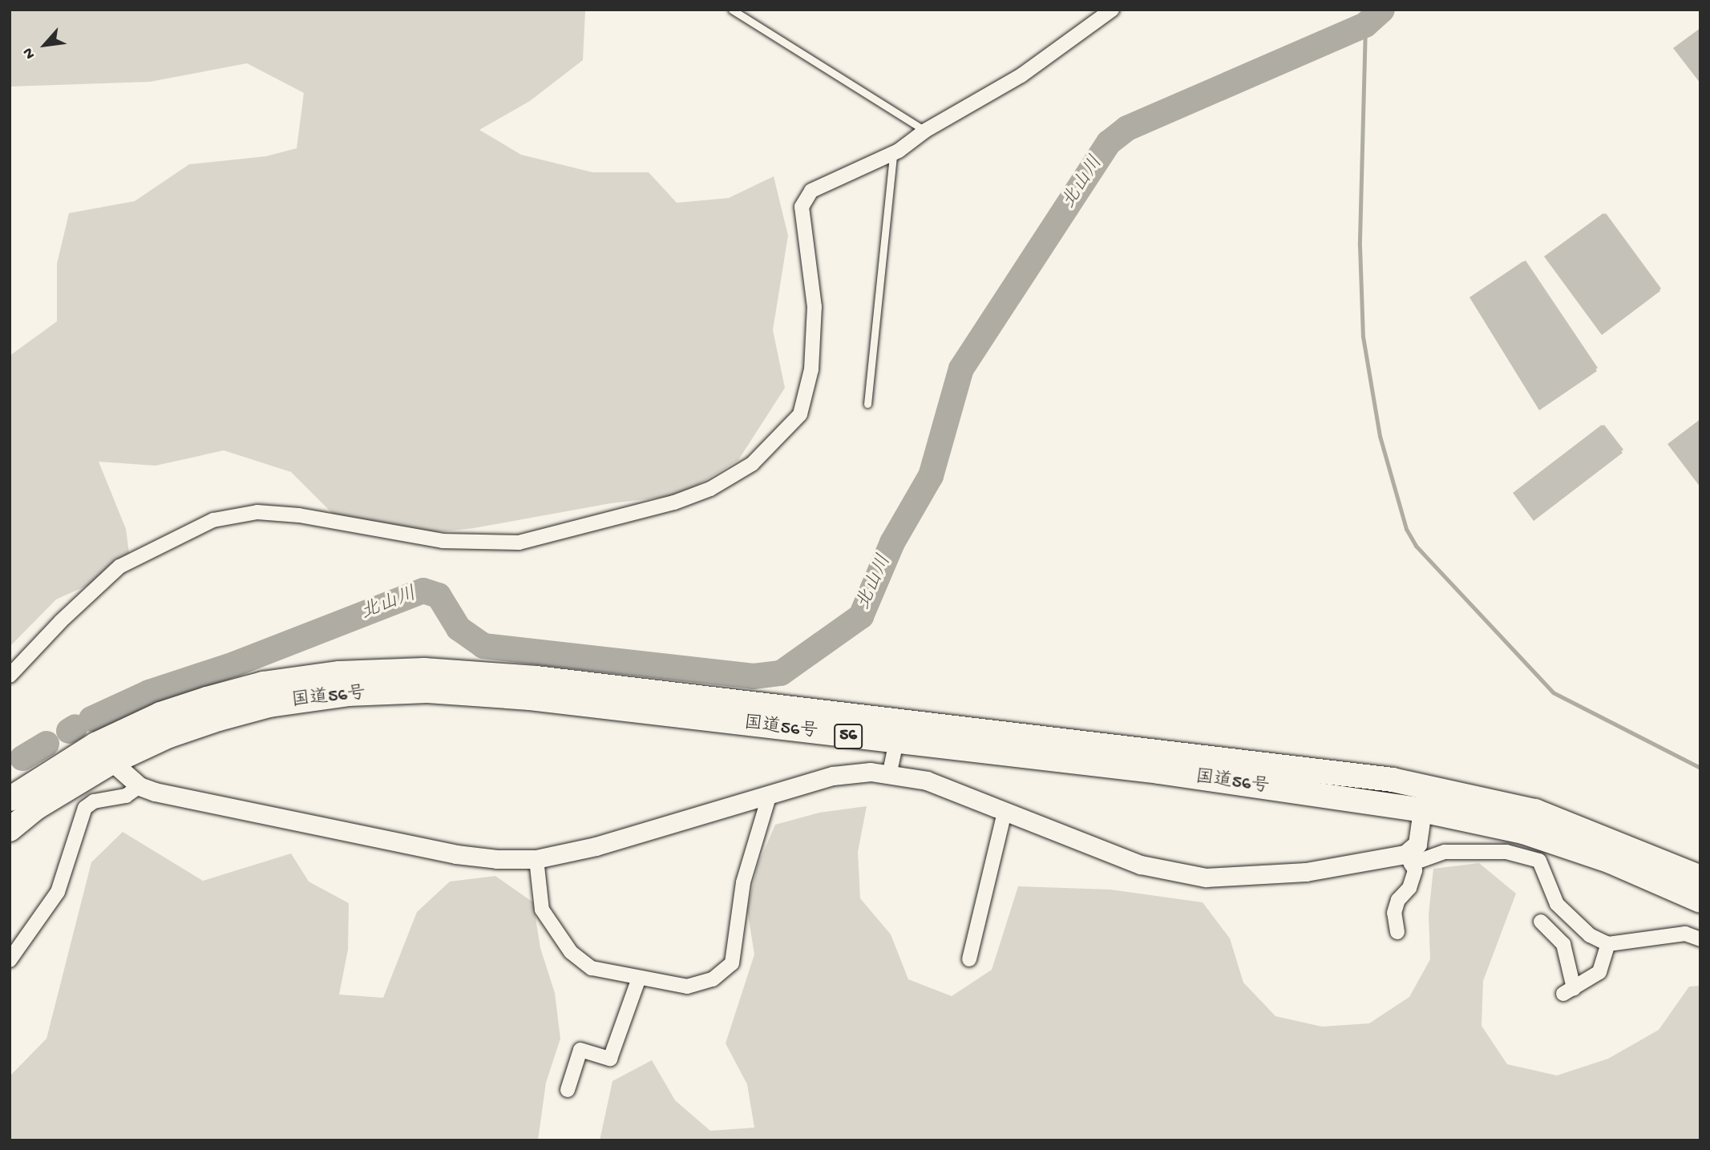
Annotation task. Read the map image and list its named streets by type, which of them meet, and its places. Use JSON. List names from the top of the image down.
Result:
{
  "streets": {
    "highway": ["国道56号", "56"]
  },
  "water": ["北山川"],
  "north": "bottom left"
}
